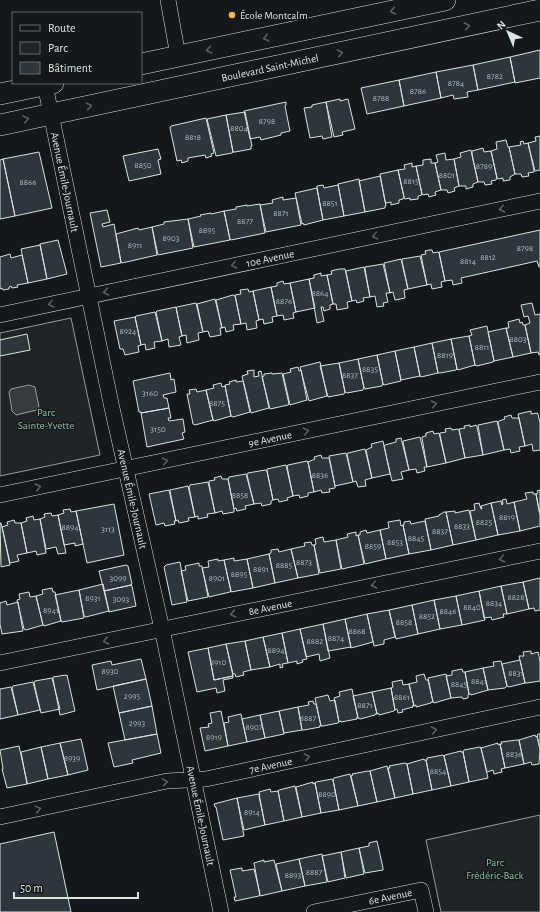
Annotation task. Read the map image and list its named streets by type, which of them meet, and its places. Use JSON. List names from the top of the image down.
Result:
{
  "streets": {
    "main road": ["Boulevard Saint-Michel"],
    "street": [
      "Avenue Émile-Journault",
      "10e Avenue",
      "9e Avenue",
      "8e Avenue",
      "7e Avenue",
      "6e Avenue"
    ]
  },
  "crossings": [
    ["Boulevard Saint-Michel", "Avenue Émile-Journault"],
    ["Avenue Émile-Journault", "10e Avenue"],
    ["Avenue Émile-Journault", "9e Avenue"],
    ["Avenue Émile-Journault", "8e Avenue"],
    ["Avenue Émile-Journault", "7e Avenue"]
  ],
  "one_way": [
    "10e Avenue",
    "9e Avenue",
    "8e Avenue",
    "7e Avenue"
  ],
  "parks": ["Parc Sainte-Yvette", "Parc Frédéric-Back"],
  "places": ["École Montcalm"],
  "house_numbers": [
    "8782",
    "8784",
    "8786",
    "8788",
    "8798",
    "8804",
    "8818",
    "8850",
    "8789",
    "8801",
    "8815",
    "8866",
    "8851",
    "8871",
    "8877",
    "8895",
    "8903",
    "8911",
    "8798",
    "8812",
    "8814",
    "8864",
    "8876",
    "8924",
    "8803",
    "8811",
    "8819",
    "8835",
    "8837",
    "3160",
    "8875",
    "3150",
    "8836",
    "8858",
    "8819",
    "8825",
    "8833",
    "8894",
    "3113",
    "8837",
    "8845",
    "8853",
    "8859",
    "8873",
    "8885",
    "8891",
    "8895",
    "3099",
    "8901",
    "8828",
    "8931",
    "3093",
    "8834",
    "8840",
    "8941",
    "8846",
    "8852",
    "8858",
    "8868",
    "8874",
    "8882",
    "8894",
    "8910",
    "8930",
    "8831",
    "8841",
    "8845",
    "2995",
    "8861",
    "8871",
    "8887",
    "2993",
    "8907",
    "8919",
    "8836",
    "8939",
    "8854",
    "8890",
    "8914",
    "8887",
    "8893"
  ],
  "legend": ["Route", "Parc", "Bâtiment"],
  "scale_bar": "50 m",
  "north": "top left"
}
